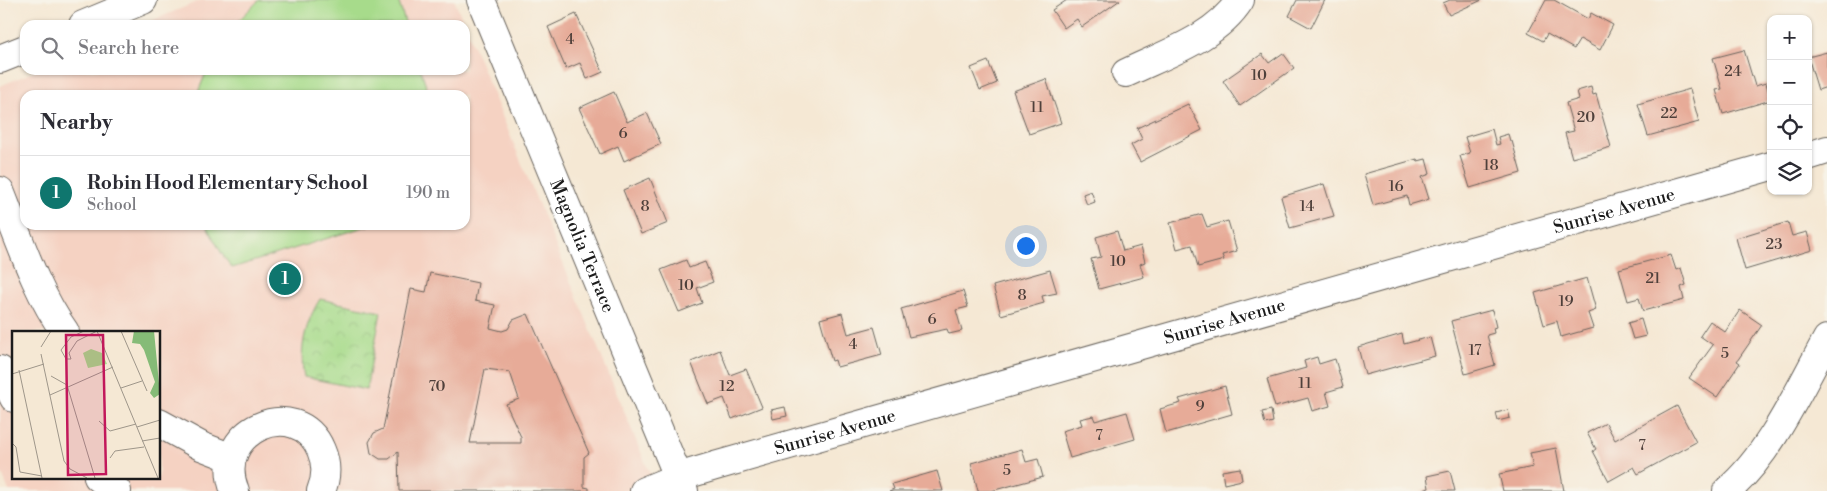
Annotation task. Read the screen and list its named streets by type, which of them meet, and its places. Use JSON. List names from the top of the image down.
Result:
{
  "streets": {
    "street": ["Sunrise Avenue", "Magnolia Terrace"]
  },
  "crossings": [
    ["Sunrise Avenue", "Magnolia Terrace"]
  ],
  "house_numbers": [
    "4",
    "24",
    "10",
    "11",
    "22",
    "20",
    "6",
    "18",
    "16",
    "8",
    "14",
    "23",
    "10",
    "21",
    "10",
    "8",
    "19",
    "6",
    "4",
    "17",
    "5",
    "11",
    "70",
    "12",
    "9",
    "7",
    "7",
    "5"
  ],
  "page": {
    "map_buttons": ["+", "−"],
    "search": "Search here",
    "heading": "Nearby",
    "list": [
      {
        "mark": "1",
        "name": "Robin Hood Elementary School",
        "note": "School",
        "value": "190 m"
      }
    ],
    "pins": "1"
  }
}
